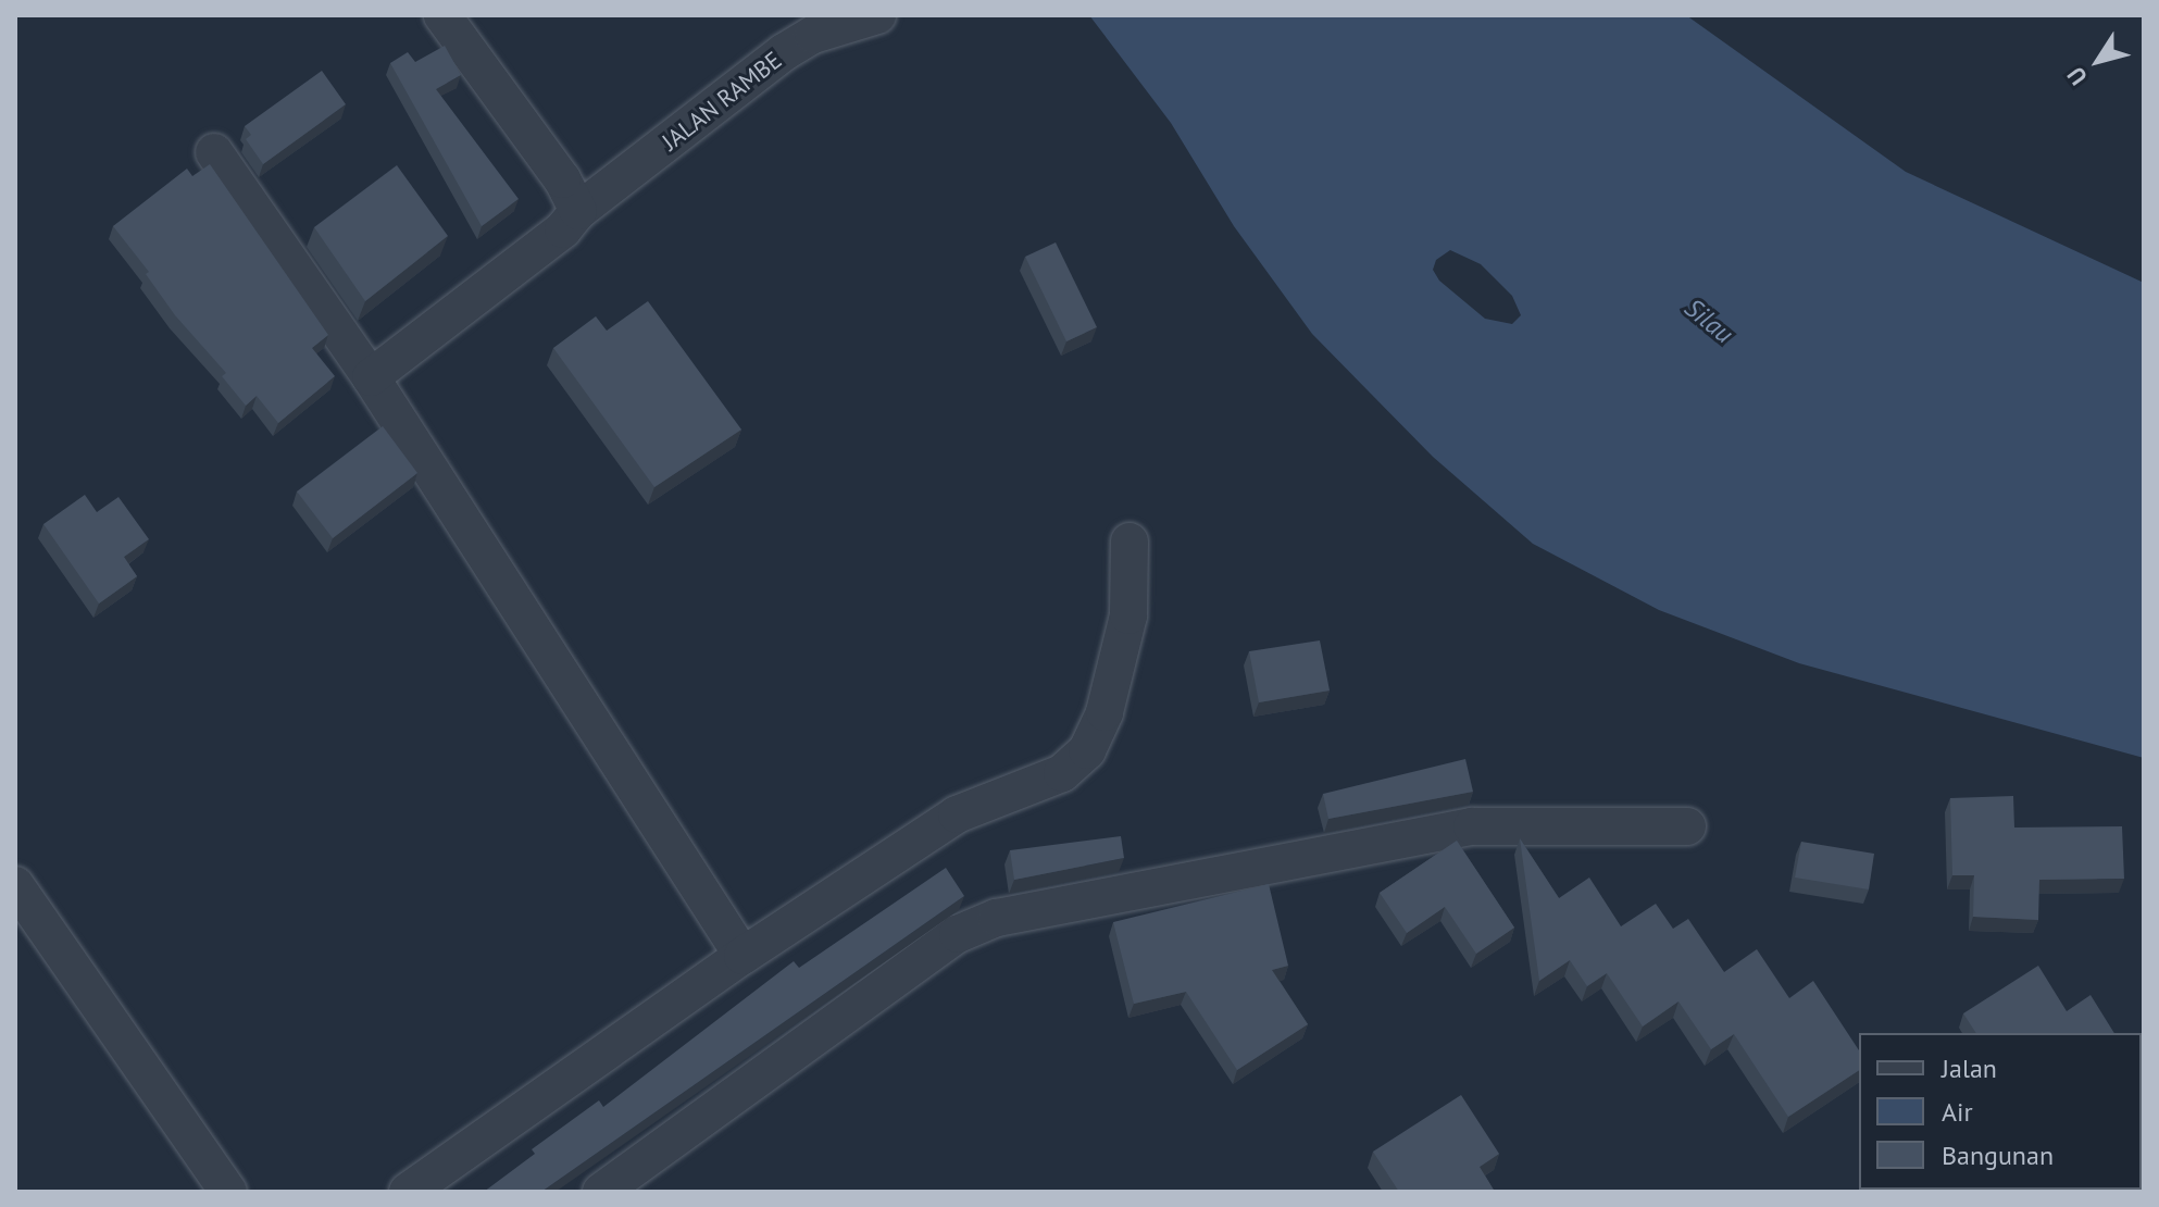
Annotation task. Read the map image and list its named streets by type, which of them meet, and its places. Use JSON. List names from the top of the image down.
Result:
{
  "streets": {
    "street": ["JALAN RAMBE"]
  },
  "water": ["Silau"],
  "legend": ["Jalan", "Air", "Bangunan"],
  "north": "bottom left"
}
